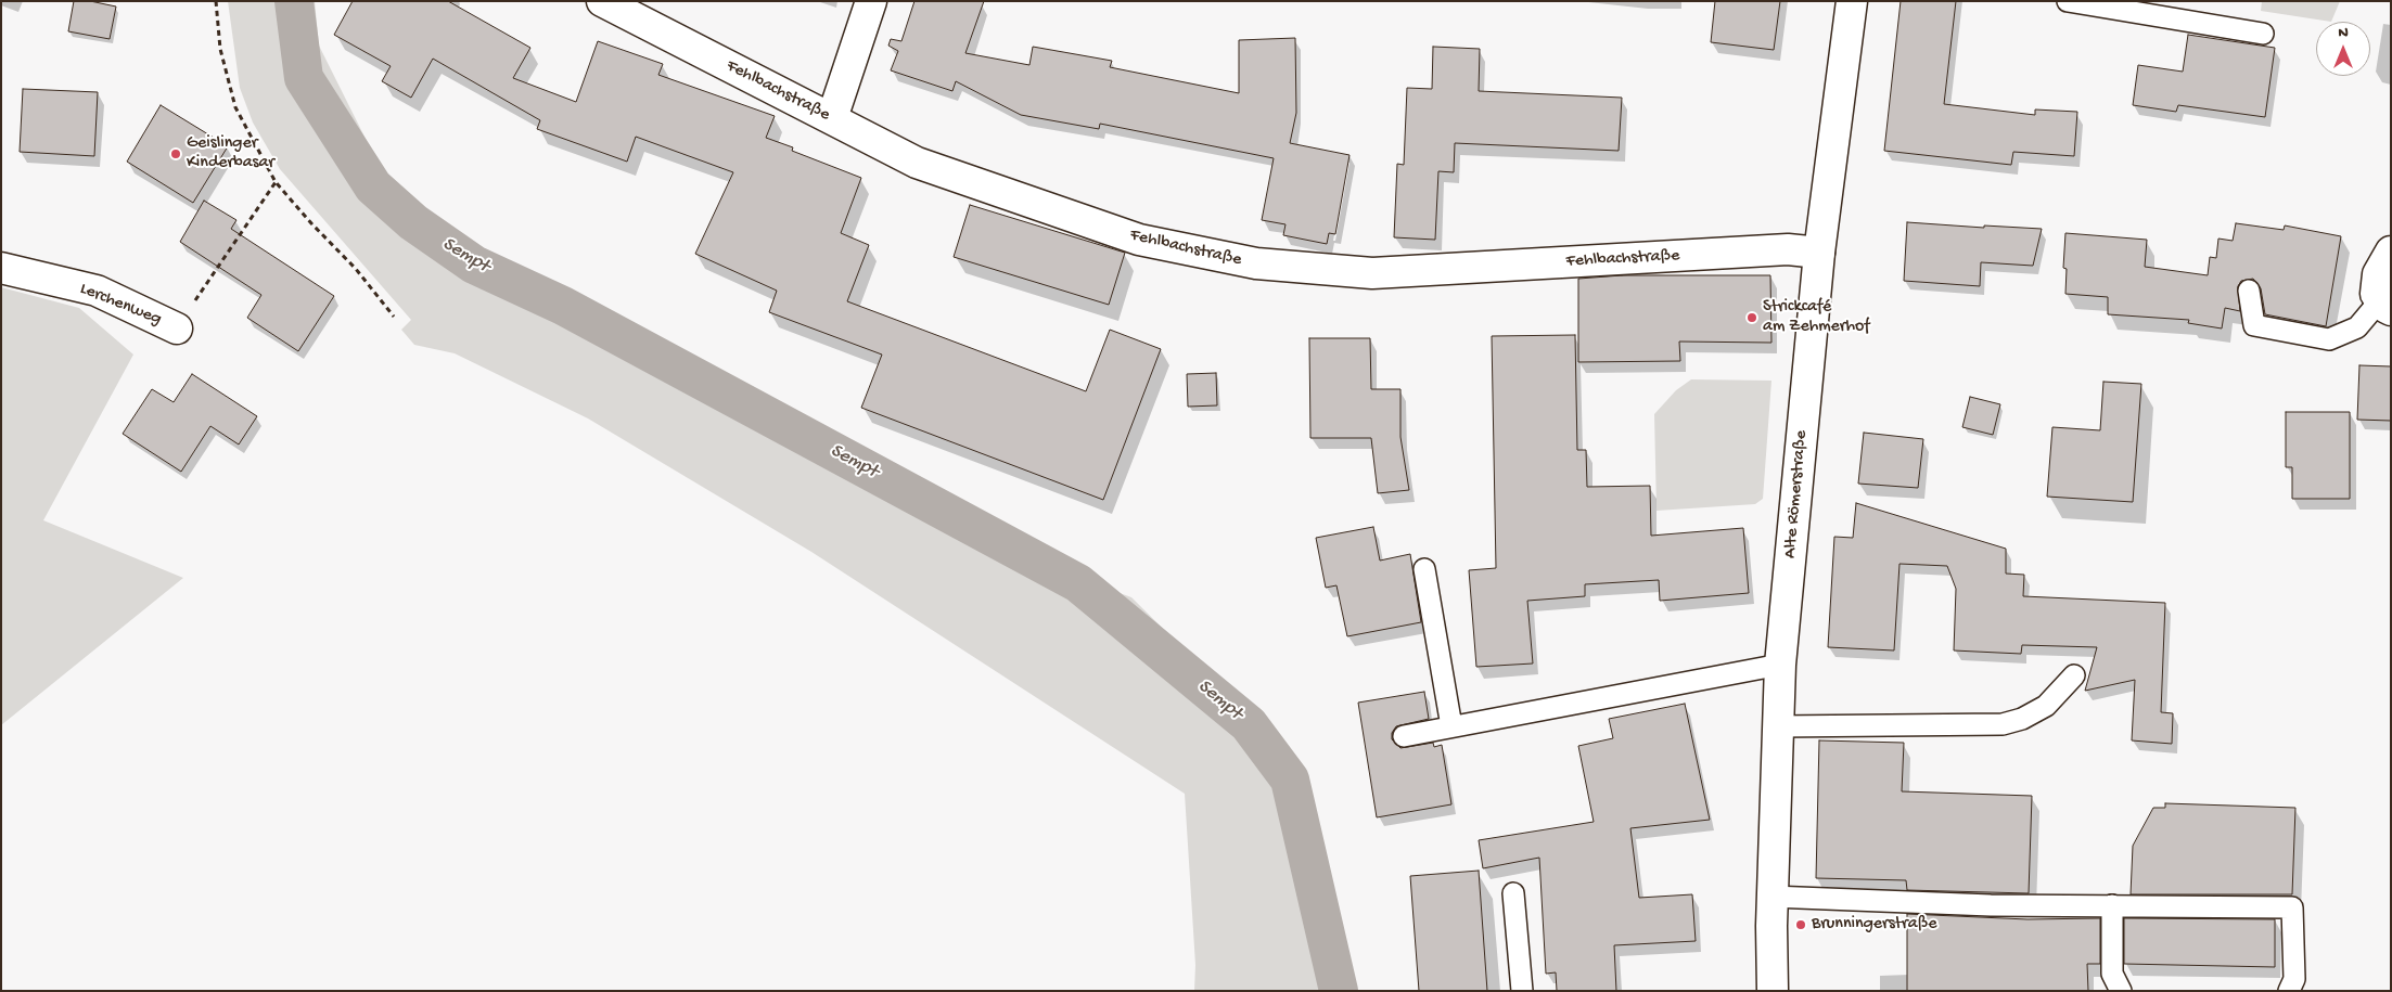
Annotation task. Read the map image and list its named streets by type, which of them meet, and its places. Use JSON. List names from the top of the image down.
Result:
{
  "streets": {
    "street": ["Fehlbachstraße", "Lerchenweg", "Alte Römerstraße"]
  },
  "crossings": [
    ["Fehlbachstraße", "Alte Römerstraße"]
  ],
  "water": ["Sempt"],
  "places": ["Geislinger Kinderbasar", "Strickcafé am Zehmerhof", "Brunningerstraße"],
  "north": "top"
}
